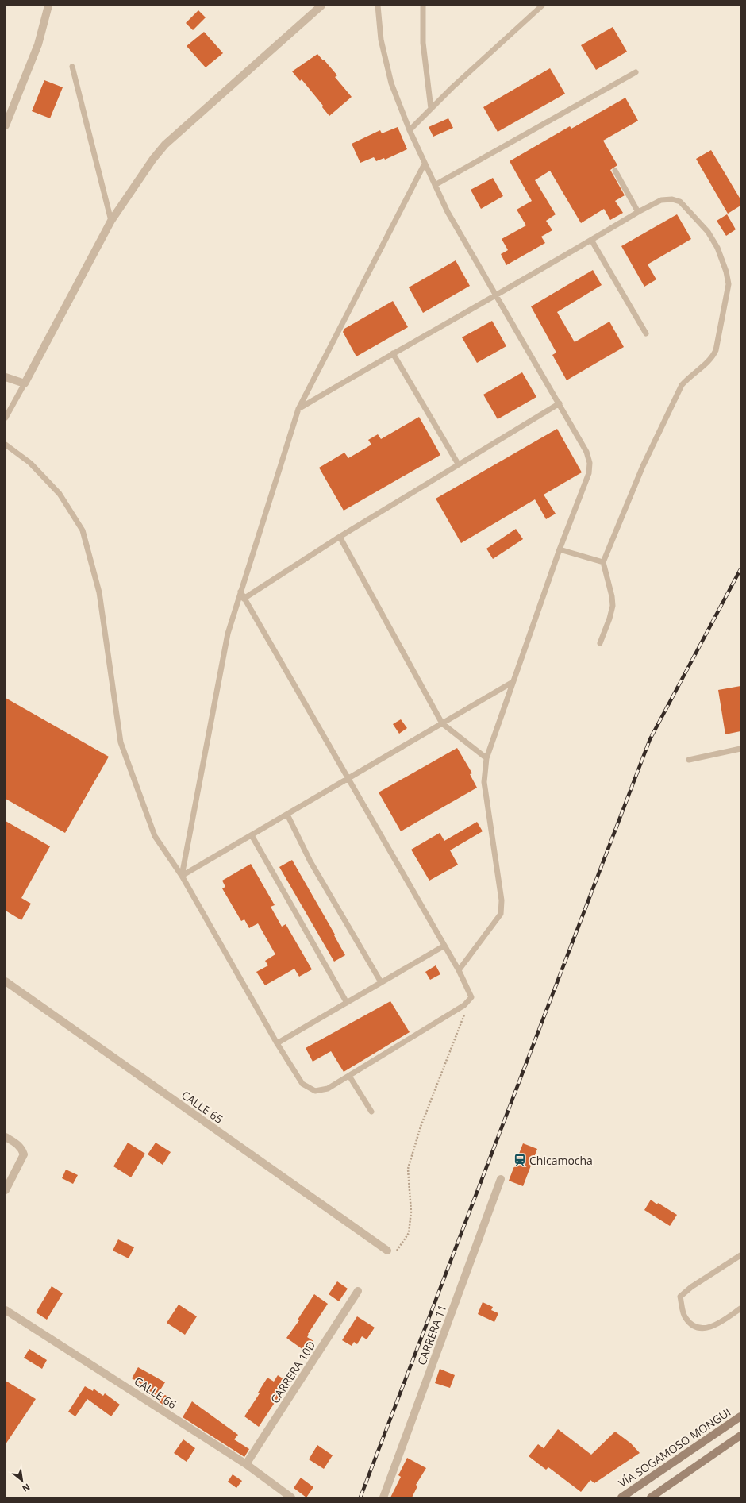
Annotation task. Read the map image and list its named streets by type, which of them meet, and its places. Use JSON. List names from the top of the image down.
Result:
{
  "streets": {
    "main road": ["VÍA SOGAMOSO MONGUI"],
    "street": [
      "CALLE 65",
      "CARRERA 11",
      "CARRERA 10D",
      "CALLE 66"
    ]
  },
  "crossings": [
    ["CARRERA 10D", "CALLE 66"]
  ],
  "places": {
    "station": ["Chicamocha"]
  },
  "north": "bottom right"
}
